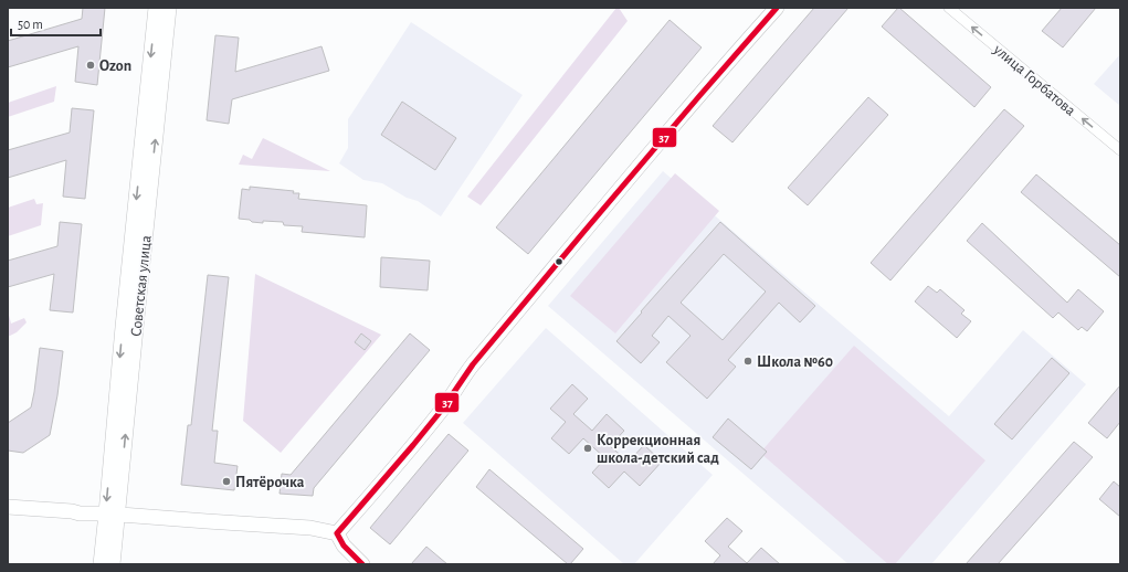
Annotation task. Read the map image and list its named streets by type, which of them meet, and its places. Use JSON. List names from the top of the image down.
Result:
{
  "streets": {
    "main road": ["Советская улица"],
    "street": ["улица Горбатова"]
  },
  "one_way": ["улица Горбатова"],
  "places": [
    "Ozon",
    "Школа №60",
    "Коррекционная школа-детский сад",
    "Пятёрочка"
  ],
  "lines": ["transit line 37"],
  "scale_bar": "50 m"
}
